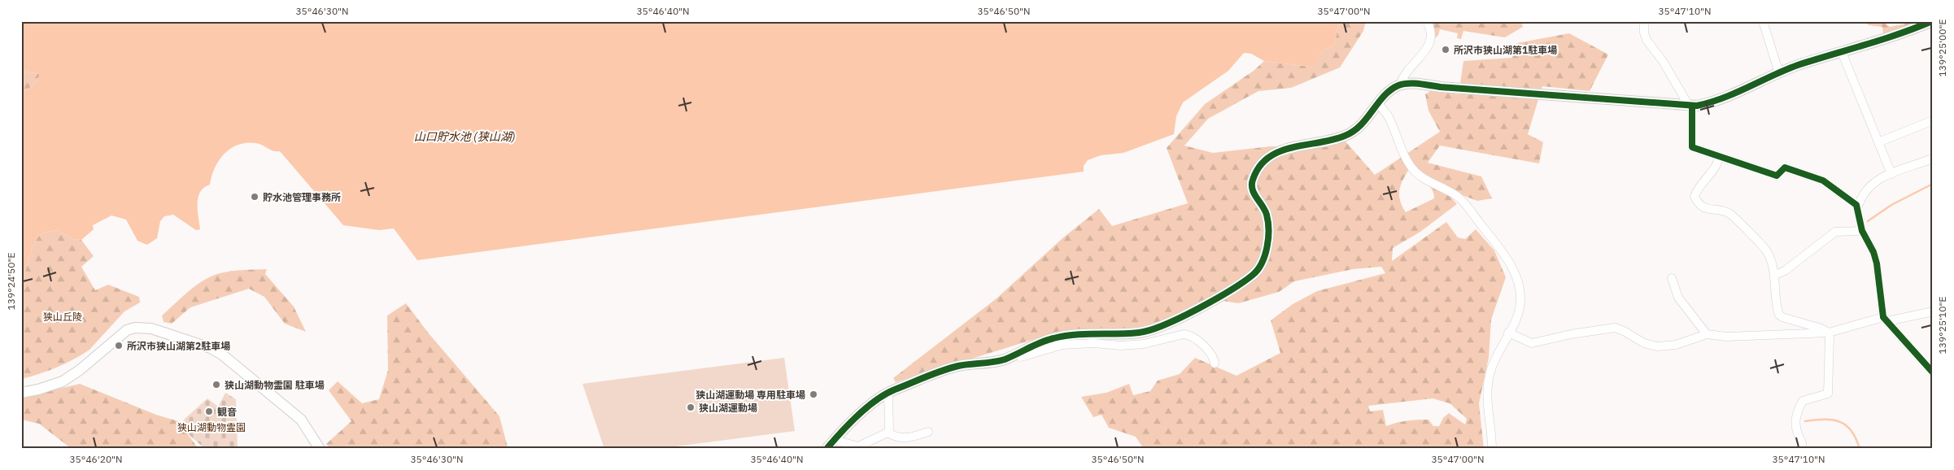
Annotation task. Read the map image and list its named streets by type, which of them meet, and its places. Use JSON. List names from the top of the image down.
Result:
{
  "water": ["山口貯水池 (狭山湖)"],
  "parks": ["狭山丘陵", "狭山湖動物霊園"],
  "places": [
    "所沢市狭山湖第1駐車場",
    "貯水池管理事務所",
    "所沢市狭山湖第2駐車場",
    "狭山湖動物霊園 駐車場",
    "狭山湖運動場 専用駐車場",
    "狭山湖運動場",
    "観音"
  ],
  "coordinates": [
    "35°46'30\"N",
    "35°46'40\"N",
    "35°46'50\"N",
    "35°47'00\"N",
    "35°47'10\"N",
    "139°25'00\"E",
    "139°24'50\"E",
    "139°25'10\"E",
    "35°46'20\"N"
  ]
}
